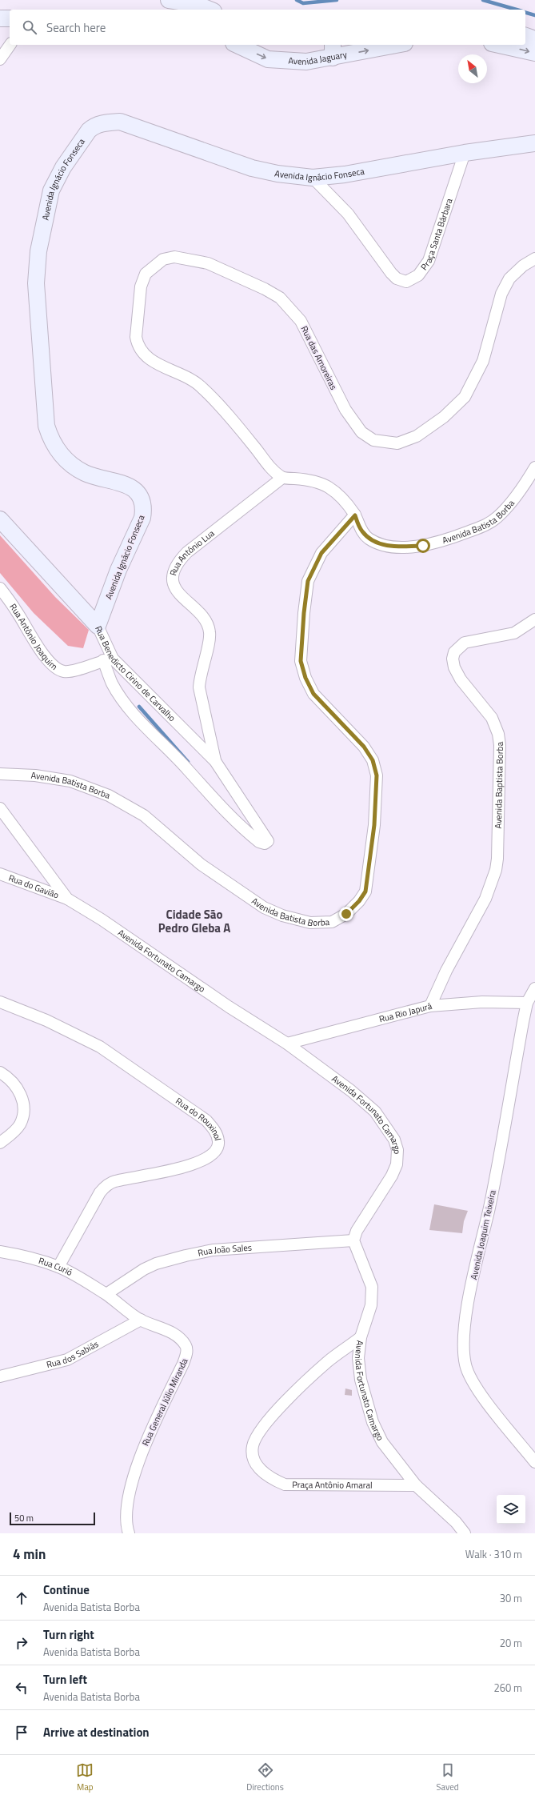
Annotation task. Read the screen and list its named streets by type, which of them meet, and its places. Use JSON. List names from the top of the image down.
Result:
{
  "streets": {
    "street": [
      "Avenida Jaguary",
      "Avenida Ignácio Fonseca",
      "Praça Santa Bárbara",
      "Rua das Amoreiras",
      "Avenida Batista Borba",
      "Rua Antônio Lua",
      "Rua Antônio Joaquim",
      "Rua Benedicto Cirino de Carvalho",
      "Avenida Baptista Borba",
      "Rua do Gavião",
      "Avenida Fortunato Camargo",
      "Rua Rio Japurá",
      "Rua do Rouxinol",
      "Avenida Joaquim Teixeira",
      "Rua João Sales",
      "Rua Curió",
      "Rua dos Sabiás",
      "Rua General Júlio Miranda",
      "Praça Antônio Amaral"
    ]
  },
  "crossings": [
    ["Avenida Ignácio Fonseca", "Praça Santa Bárbara"],
    ["Avenida Ignácio Fonseca", "Rua Benedicto Cirino de Carvalho"],
    ["Rua das Amoreiras", "Rua Antônio Lua"],
    ["Rua Antônio Lua", "Rua Benedicto Cirino de Carvalho"],
    ["Rua Antônio Joaquim", "Rua Benedicto Cirino de Carvalho"],
    ["Avenida Baptista Borba", "Rua Rio Japurá"],
    ["Rua do Gavião", "Avenida Fortunato Camargo"],
    ["Avenida Fortunato Camargo", "Rua Rio Japurá"],
    ["Avenida Fortunato Camargo", "Rua João Sales"],
    ["Avenida Fortunato Camargo", "Praça Antônio Amaral"],
    ["Rua Rio Japurá", "Avenida Joaquim Teixeira"],
    ["Rua do Rouxinol", "Rua Curió"],
    ["Rua João Sales", "Rua Curió"],
    ["Rua João Sales", "Rua General Júlio Miranda"],
    ["Rua Curió", "Rua General Júlio Miranda"],
    ["Rua dos Sabiás", "Rua General Júlio Miranda"]
  ],
  "one_way": ["Avenida Jaguary"],
  "districts": ["Cidade São Pedro Gleba A"],
  "scale_bar": "50 m",
  "north": "top left",
  "page": {
    "search": "Search here",
    "scale": "50 m",
    "heading": ["4 min", "Walk · 310 m"],
    "list": [
      ["Continue", "Avenida Batista Borba", "30 m"],
      ["Turn right", "Avenida Batista Borba", "20 m"],
      ["Turn left", "Avenida Batista Borba", "260 m"],
      "Arrive at destination"
    ],
    "nav": ["Map", "Directions", "Saved"]
  }
}
